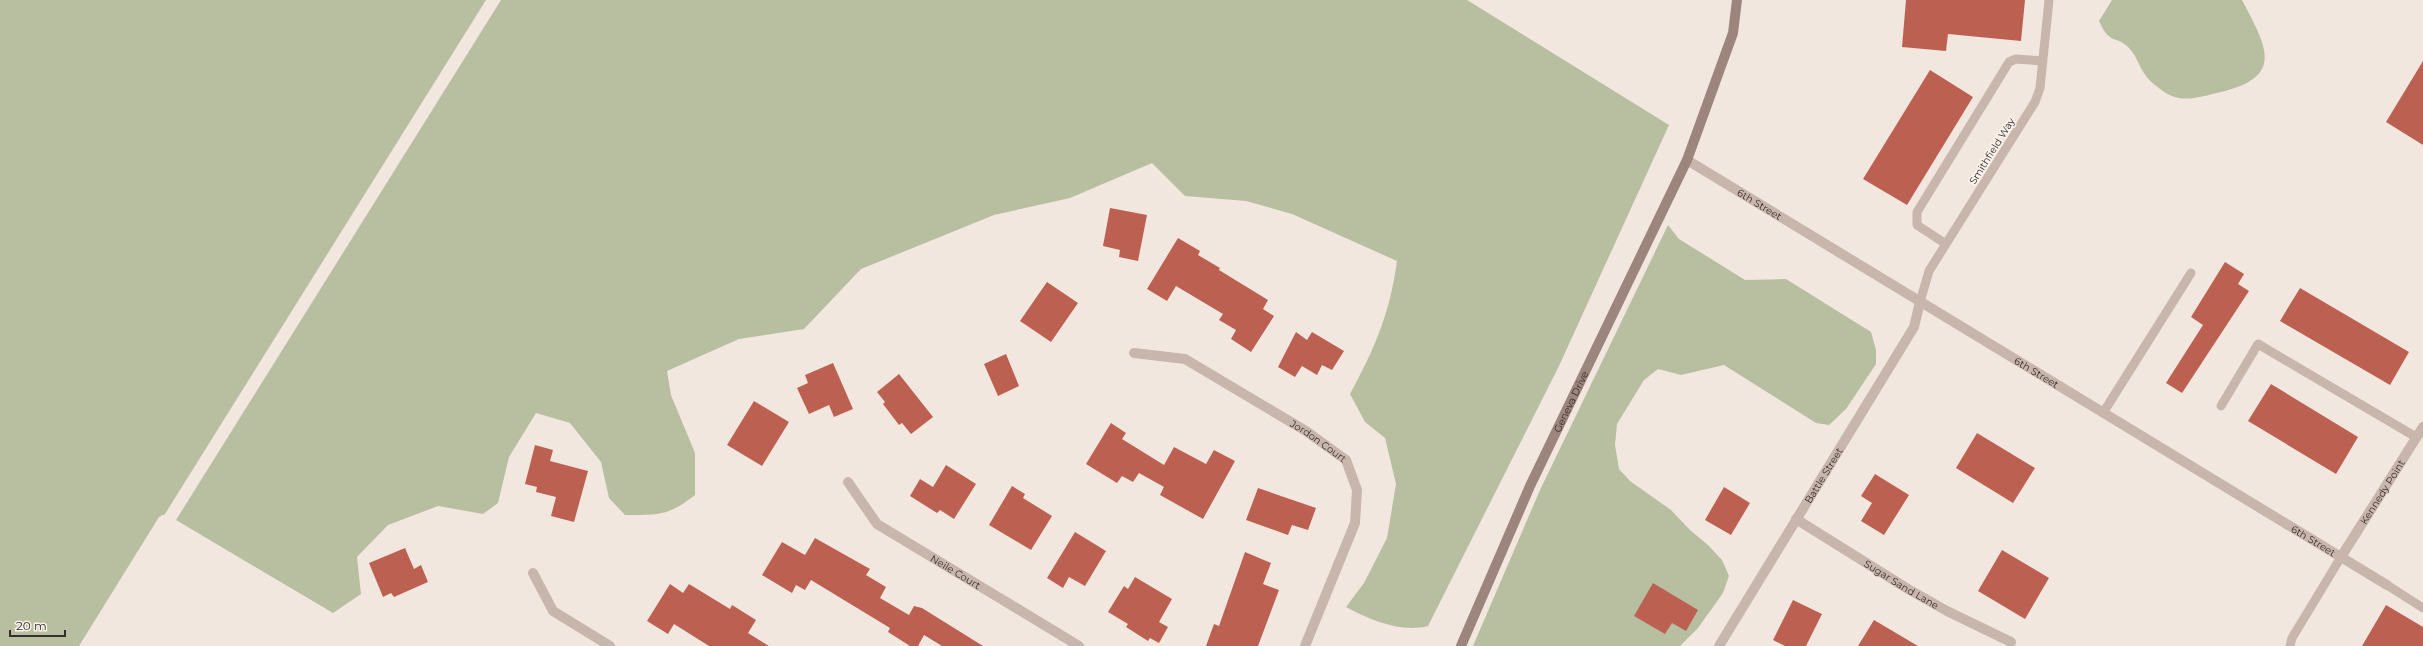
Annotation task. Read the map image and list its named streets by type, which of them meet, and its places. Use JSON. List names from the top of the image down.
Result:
{
  "streets": {
    "main road": ["Geneva Drive"],
    "street": [
      "6th Street",
      "Jordon Court",
      "Battle Street",
      "Kennedy Point",
      "Neile Court",
      "Sugar Sand Lane"
    ],
    "lane": ["Smithfield Way"]
  },
  "crossings": [
    ["Smithfield Way", "6th Street"],
    ["Smithfield Way", "Battle Street"],
    ["6th Street", "Geneva Drive"],
    ["6th Street", "Battle Street"],
    ["6th Street", "Kennedy Point"],
    ["Battle Street", "Sugar Sand Lane"]
  ],
  "scale_bar": "20 m"
}
